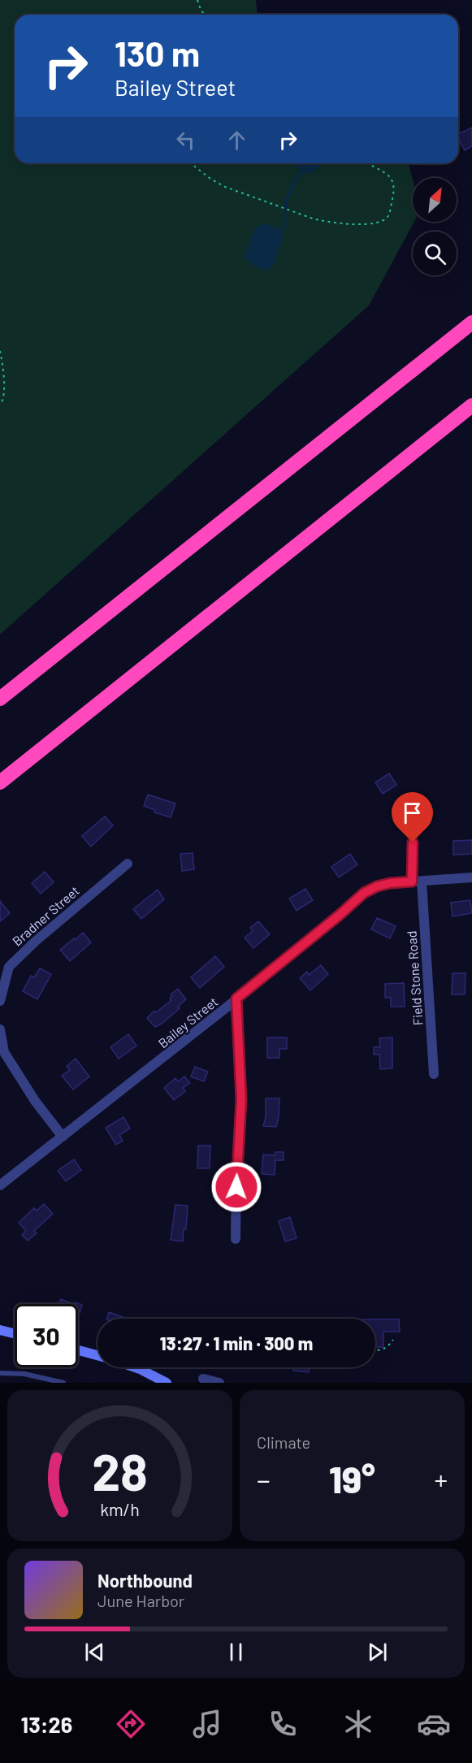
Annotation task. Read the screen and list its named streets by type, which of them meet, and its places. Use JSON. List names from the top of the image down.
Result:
{
  "streets": {
    "street": ["Bradner Street", "Field Stone Road", "Bailey Street"]
  },
  "crossings": [
    ["Field Stone Road", "Bailey Street"]
  ],
  "north": "top right",
  "page": {
    "turn": ["130 m", "Bailey Street"],
    "limit": "30",
    "trip": "13:27 · 1 min · 300 m",
    "tile": "Climate",
    "heat": ["−", "19°", "+"],
    "song": ["Northbound", "June Harbor"],
    "tabs": "13:26",
    "gauge": ["28", "km/h"]
  }
}
